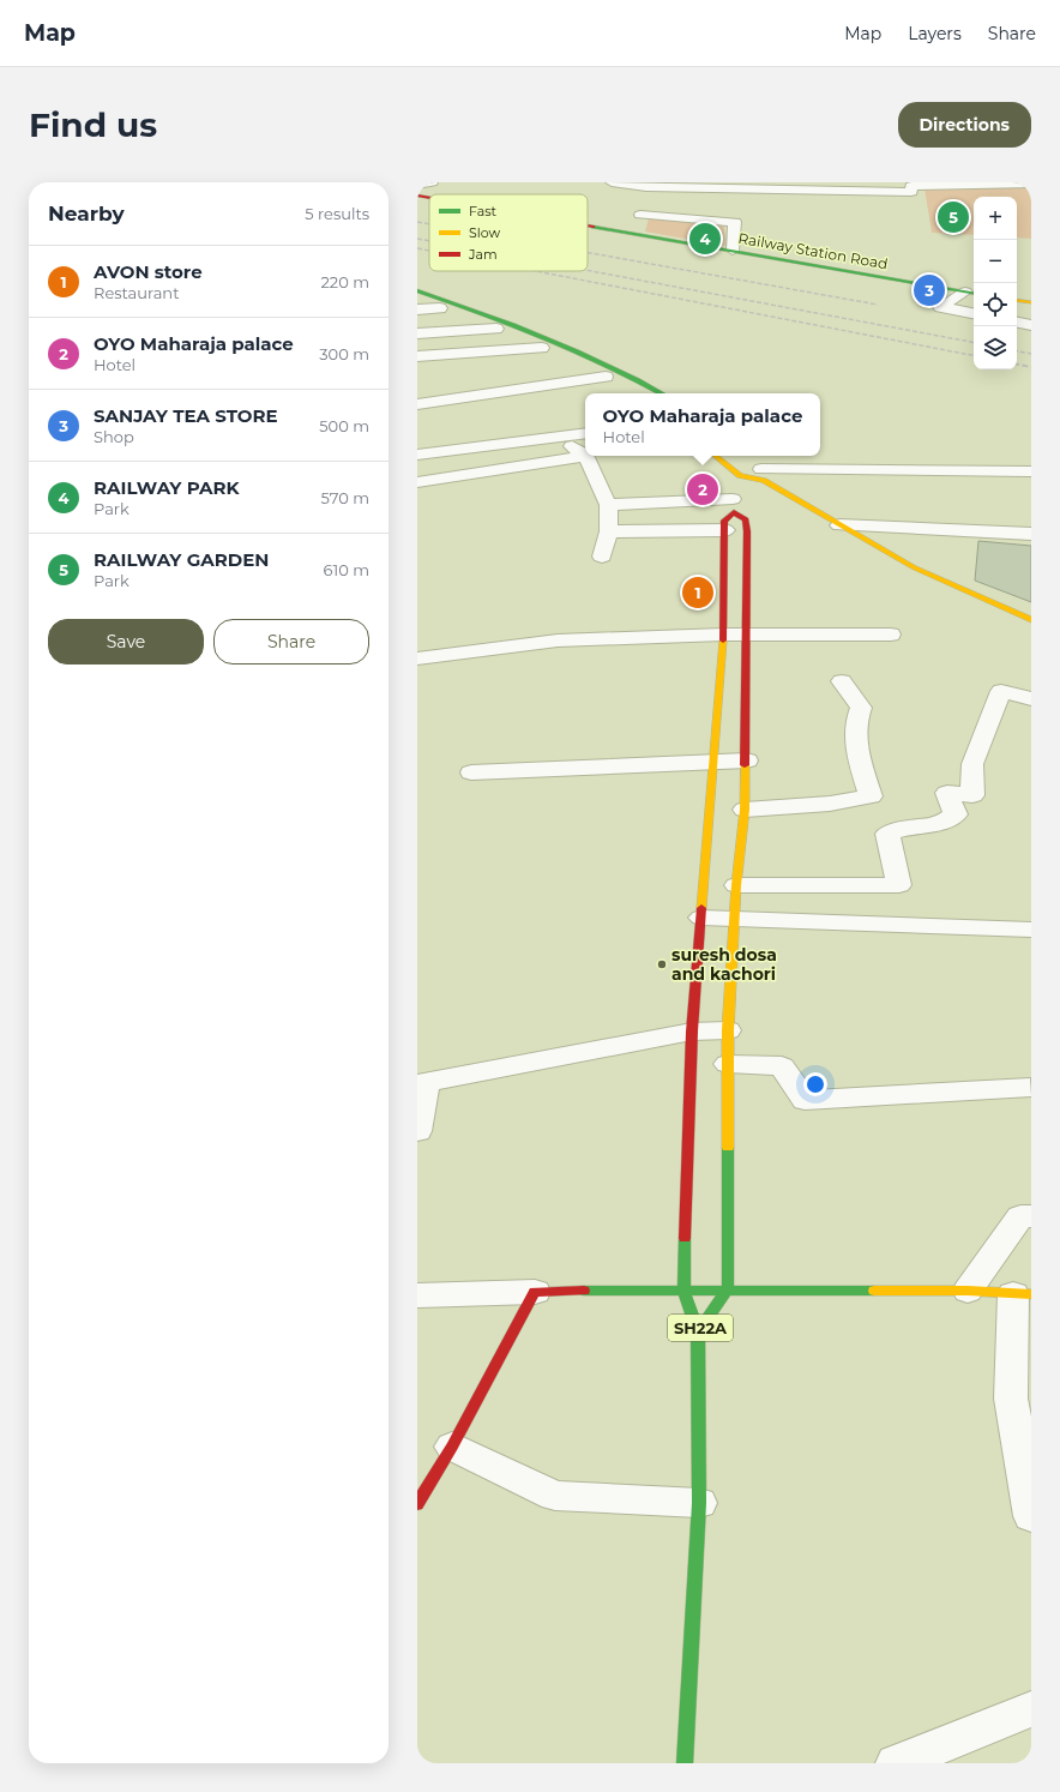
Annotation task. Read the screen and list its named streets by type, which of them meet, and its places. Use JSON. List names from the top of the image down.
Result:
{
  "streets": {
    "main road": ["Railway Station Road", "SH22A"]
  },
  "places": ["suresh dosa and kachori"],
  "legend": ["Fast", "Slow", "Jam"],
  "page": {
    "header": "Map",
    "nav": ["Map", "Layers", "Share"],
    "buttons": [
      "Directions",
      ["Save", "Share"]
    ],
    "title": "Find us",
    "heading": ["Nearby", "5 results"],
    "map_buttons": ["+", "−"],
    "pins": [
      "5",
      "4",
      "3",
      "2",
      "1"
    ],
    "list": [
      {
        "mark": "1",
        "name": "AVON store",
        "note": "Restaurant",
        "value": "220 m"
      },
      {
        "mark": "2",
        "name": "OYO Maharaja palace",
        "note": "Hotel",
        "value": "300 m"
      },
      {
        "mark": "3",
        "name": "SANJAY TEA STORE",
        "note": "Shop",
        "value": "500 m"
      },
      {
        "mark": "4",
        "name": "RAILWAY PARK",
        "note": "Park",
        "value": "570 m"
      },
      {
        "mark": "5",
        "name": "RAILWAY GARDEN",
        "note": "Park",
        "value": "610 m"
      }
    ],
    "popup": ["OYO Maharaja palace", "Hotel"]
  }
}
